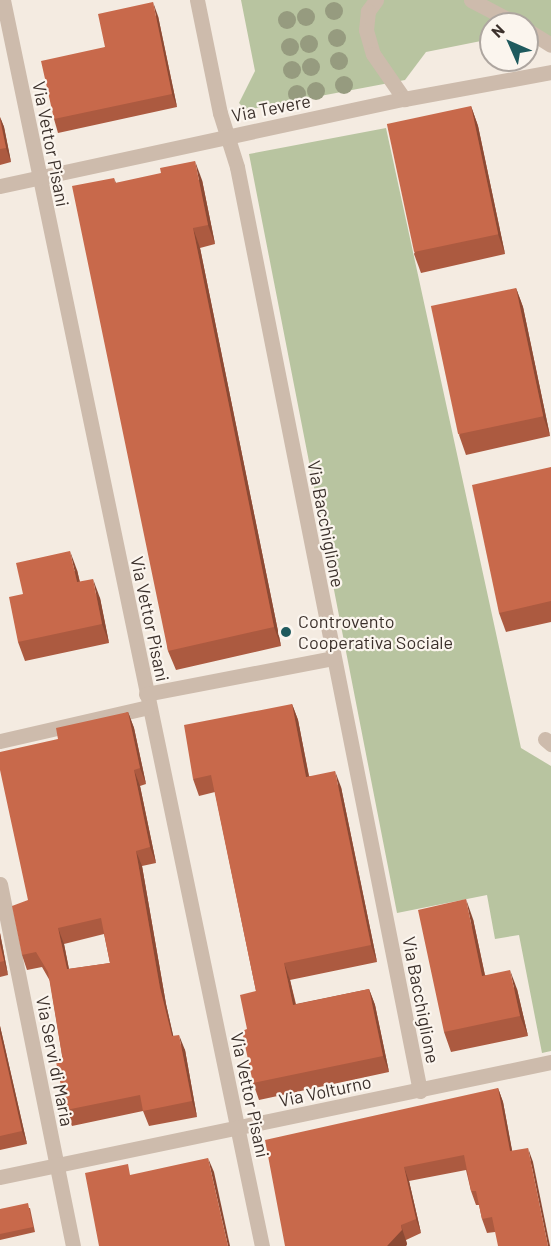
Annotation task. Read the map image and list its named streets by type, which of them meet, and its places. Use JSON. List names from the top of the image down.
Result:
{
  "streets": {
    "street": [
      "Via Tevere",
      "Via Vettor Pisani",
      "Via Bacchiglione",
      "Via Servi di Maria",
      "Via Volturno"
    ]
  },
  "crossings": [
    ["Via Tevere", "Via Vettor Pisani"],
    ["Via Tevere", "Via Bacchiglione"],
    ["Via Vettor Pisani", "Via Volturno"],
    ["Via Bacchiglione", "Via Volturno"],
    ["Via Servi di Maria", "Via Volturno"]
  ],
  "places": ["Controvento Cooperativa Sociale"],
  "north": "top left"
}
